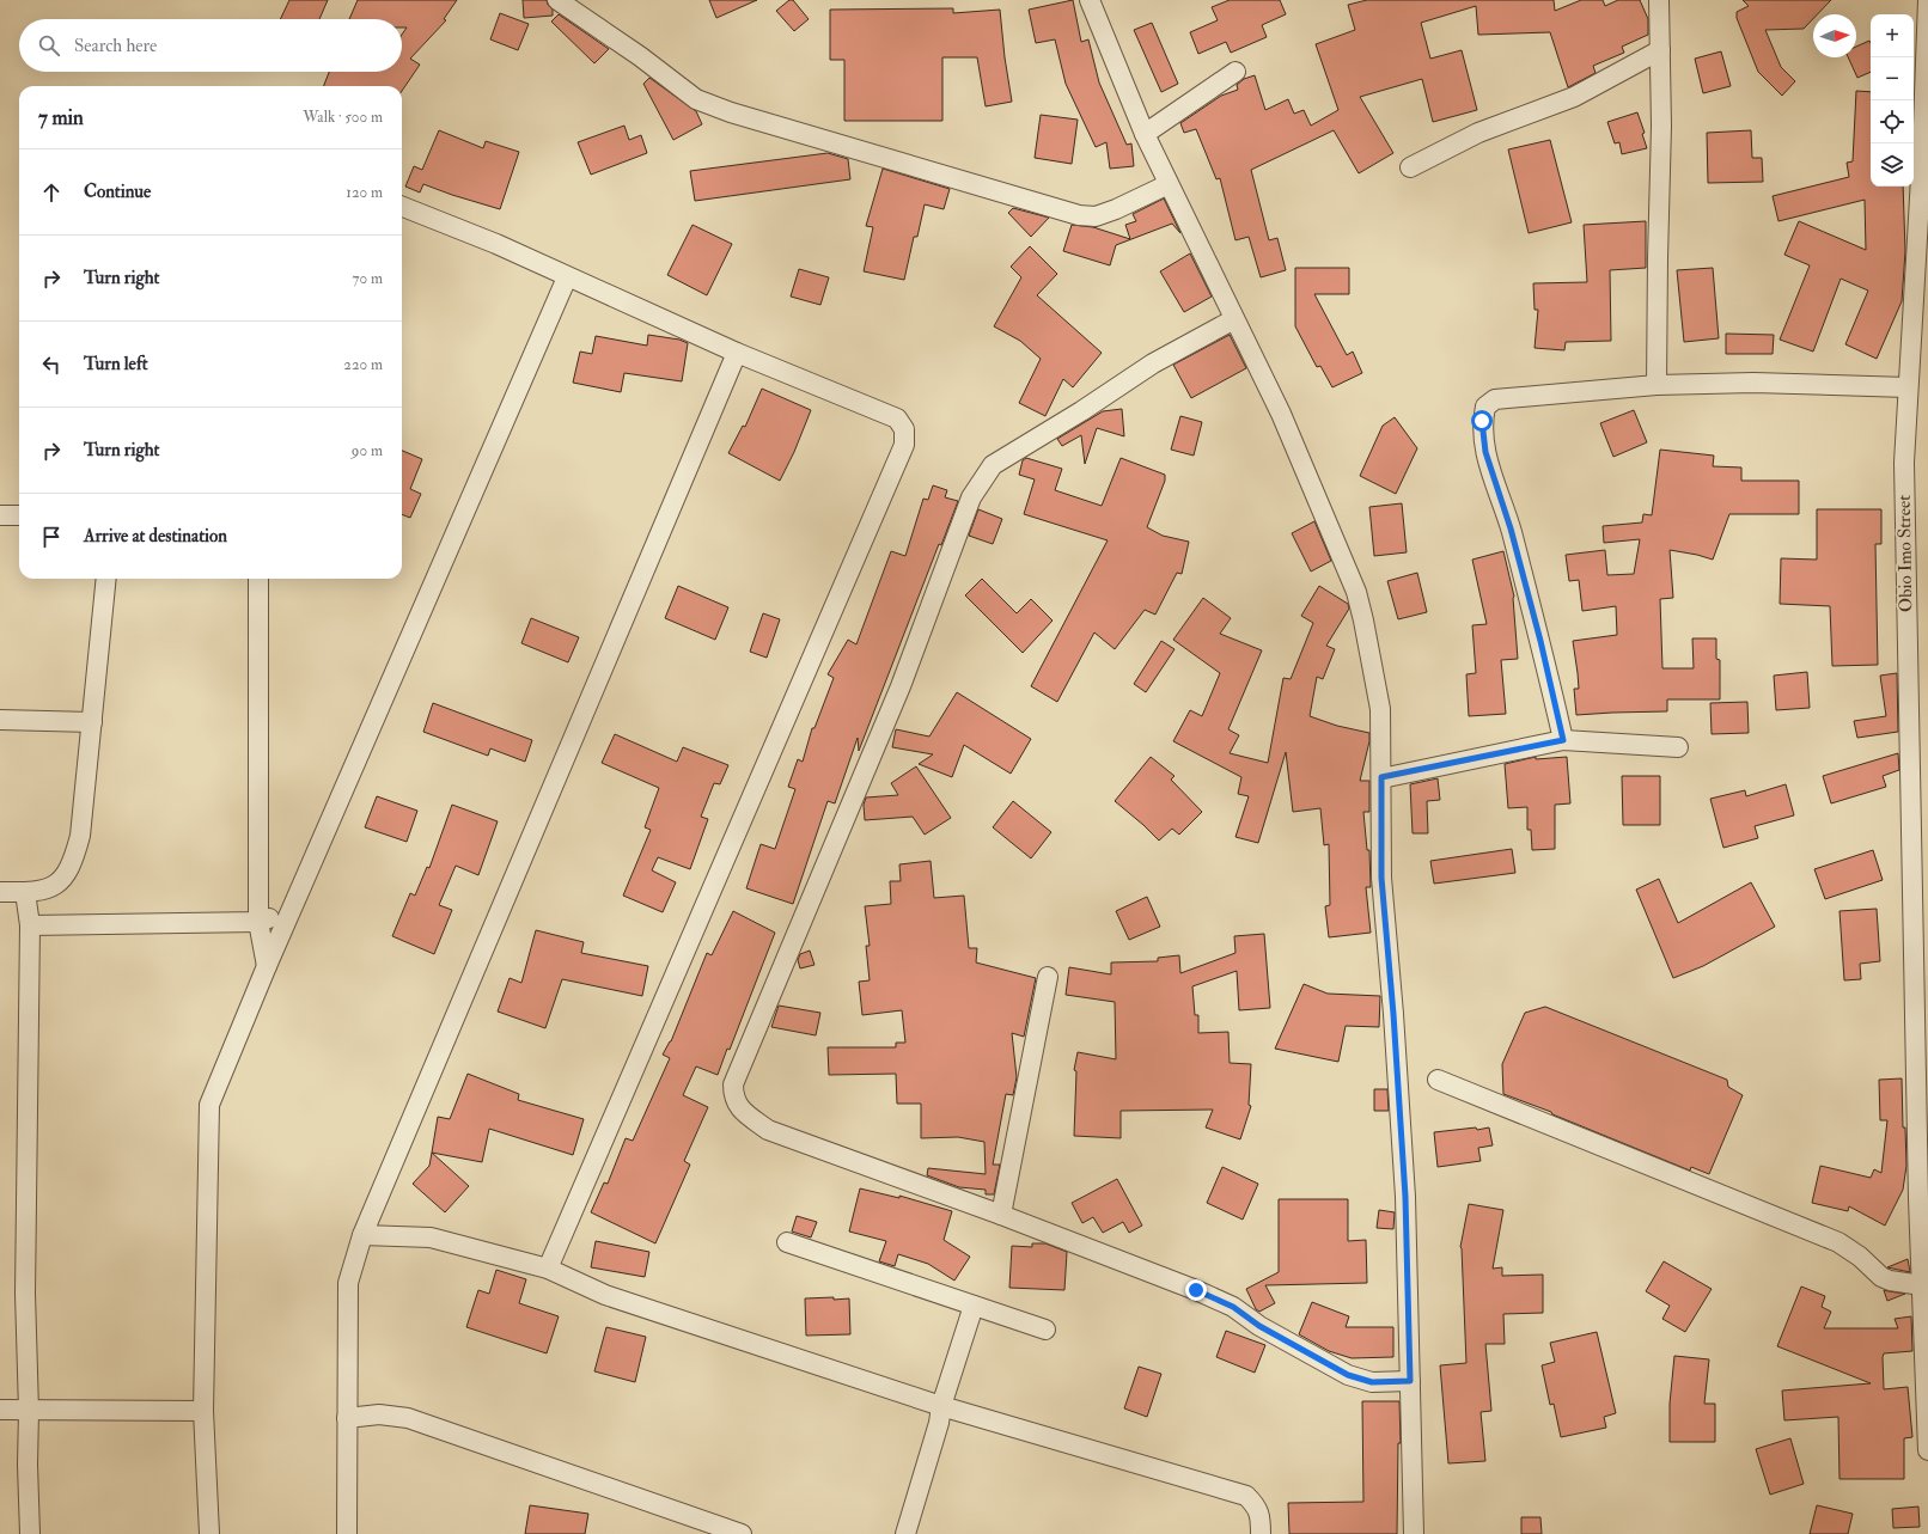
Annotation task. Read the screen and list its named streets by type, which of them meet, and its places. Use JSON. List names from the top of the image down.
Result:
{
  "streets": {
    "street": ["Obio Imo Street"]
  },
  "north": "right",
  "page": {
    "map_buttons": ["+", "−"],
    "search": "Search here",
    "heading": ["7 min", "Walk · 500 m"],
    "list": [
      ["Continue", "120 m"],
      ["Turn right", "70 m"],
      ["Turn left", "220 m"],
      ["Turn right", "90 m"],
      "Arrive at destination"
    ]
  }
}
